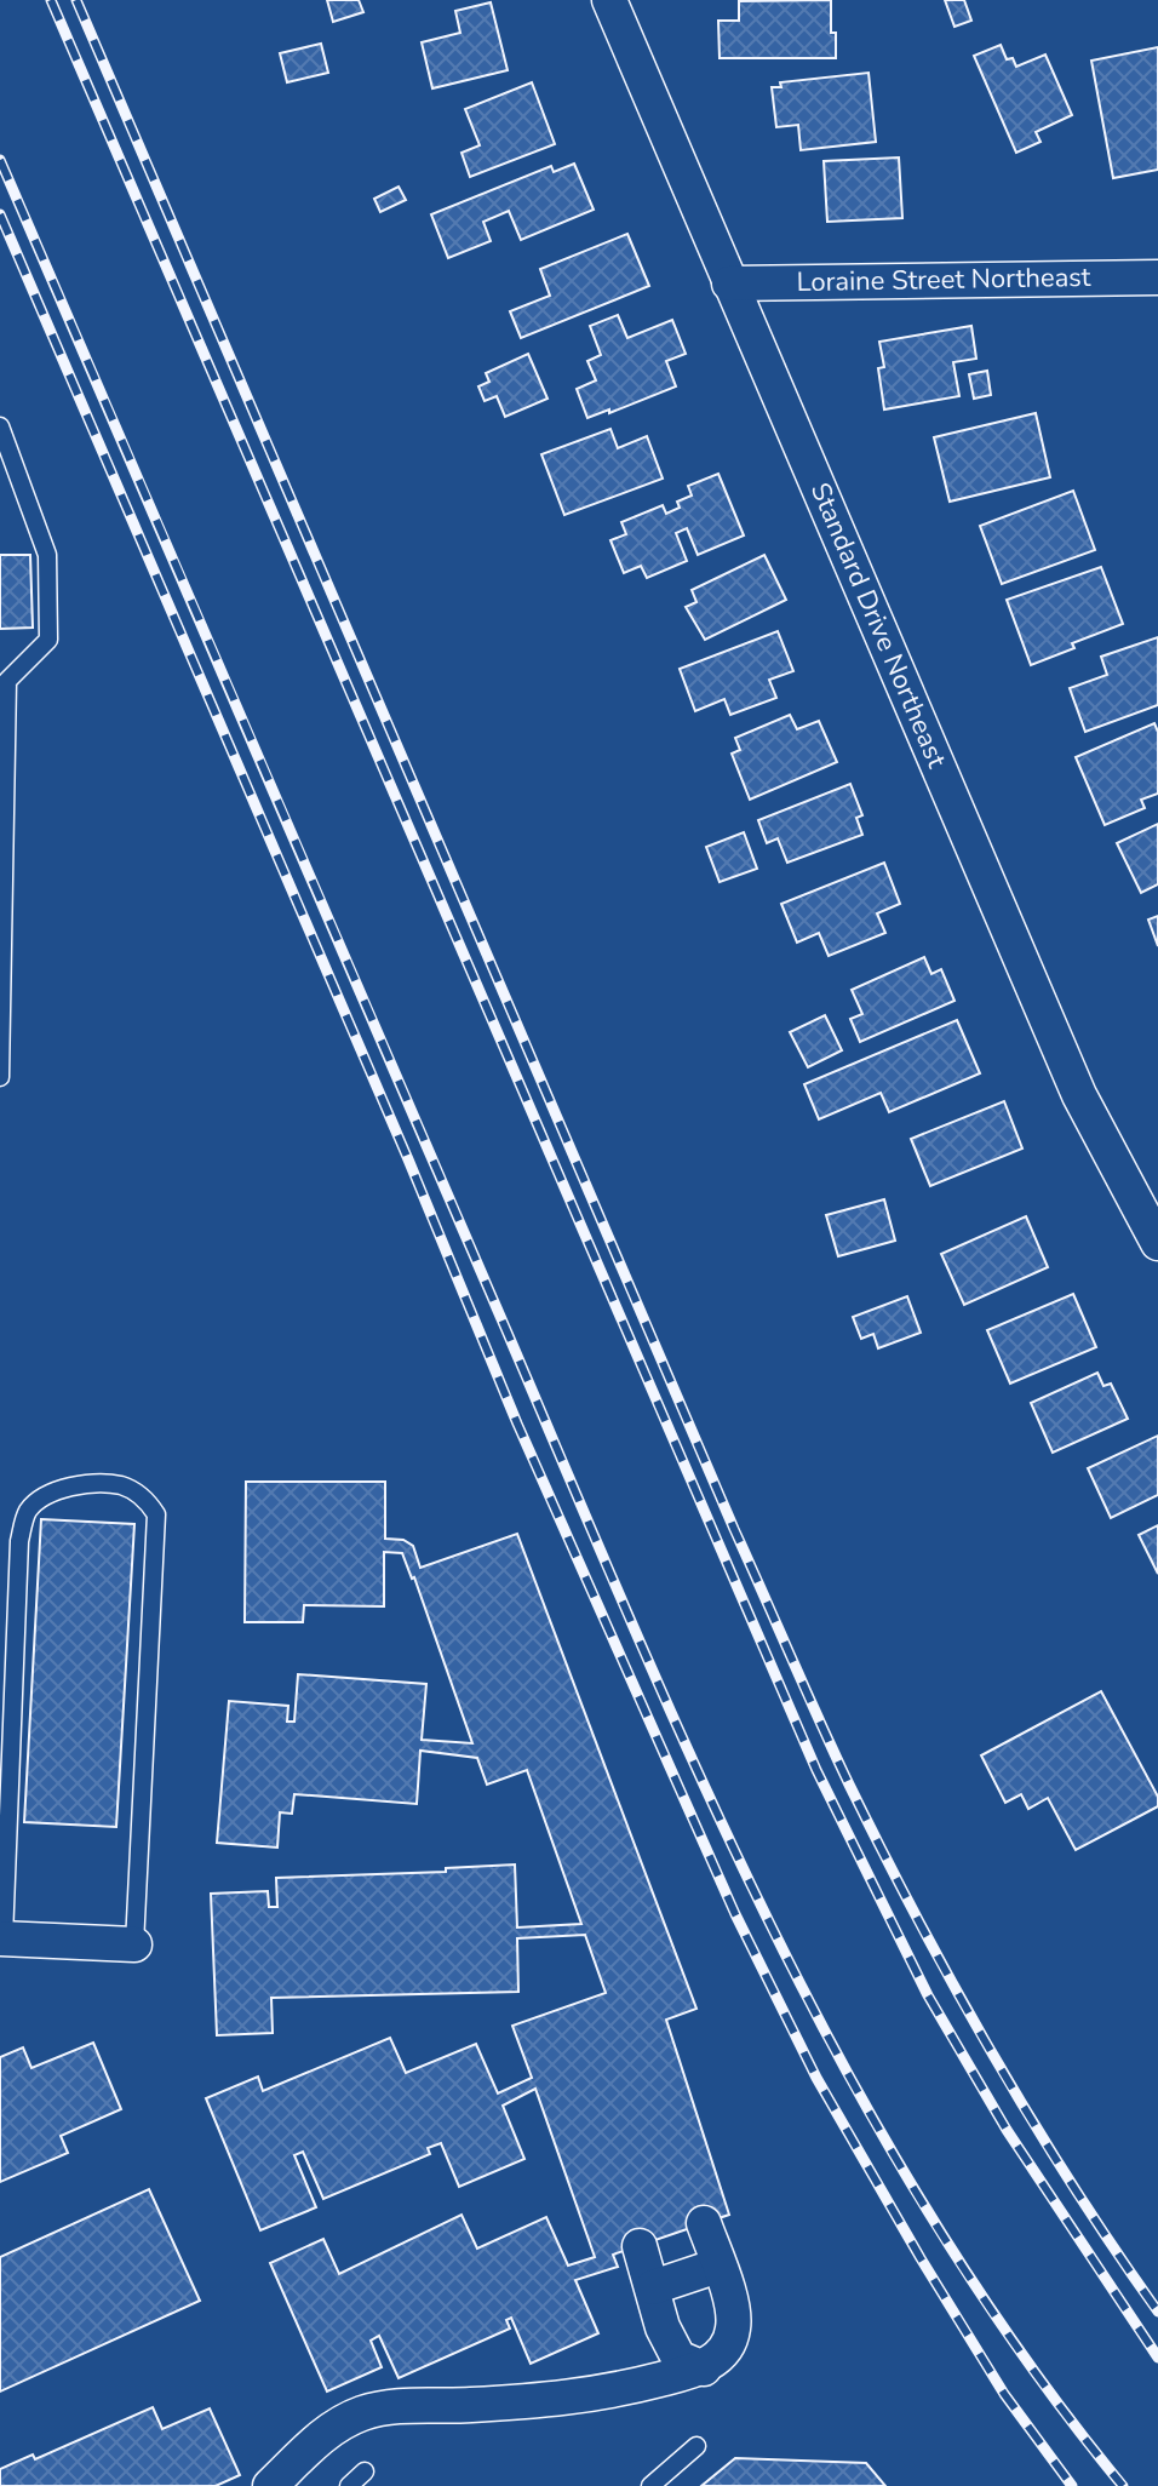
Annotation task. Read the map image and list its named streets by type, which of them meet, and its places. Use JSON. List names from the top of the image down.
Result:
{
  "streets": {
    "street": ["Loraine Street Northeast", "Standard Drive Northeast"]
  },
  "crossings": [
    ["Loraine Street Northeast", "Standard Drive Northeast"]
  ]
}
